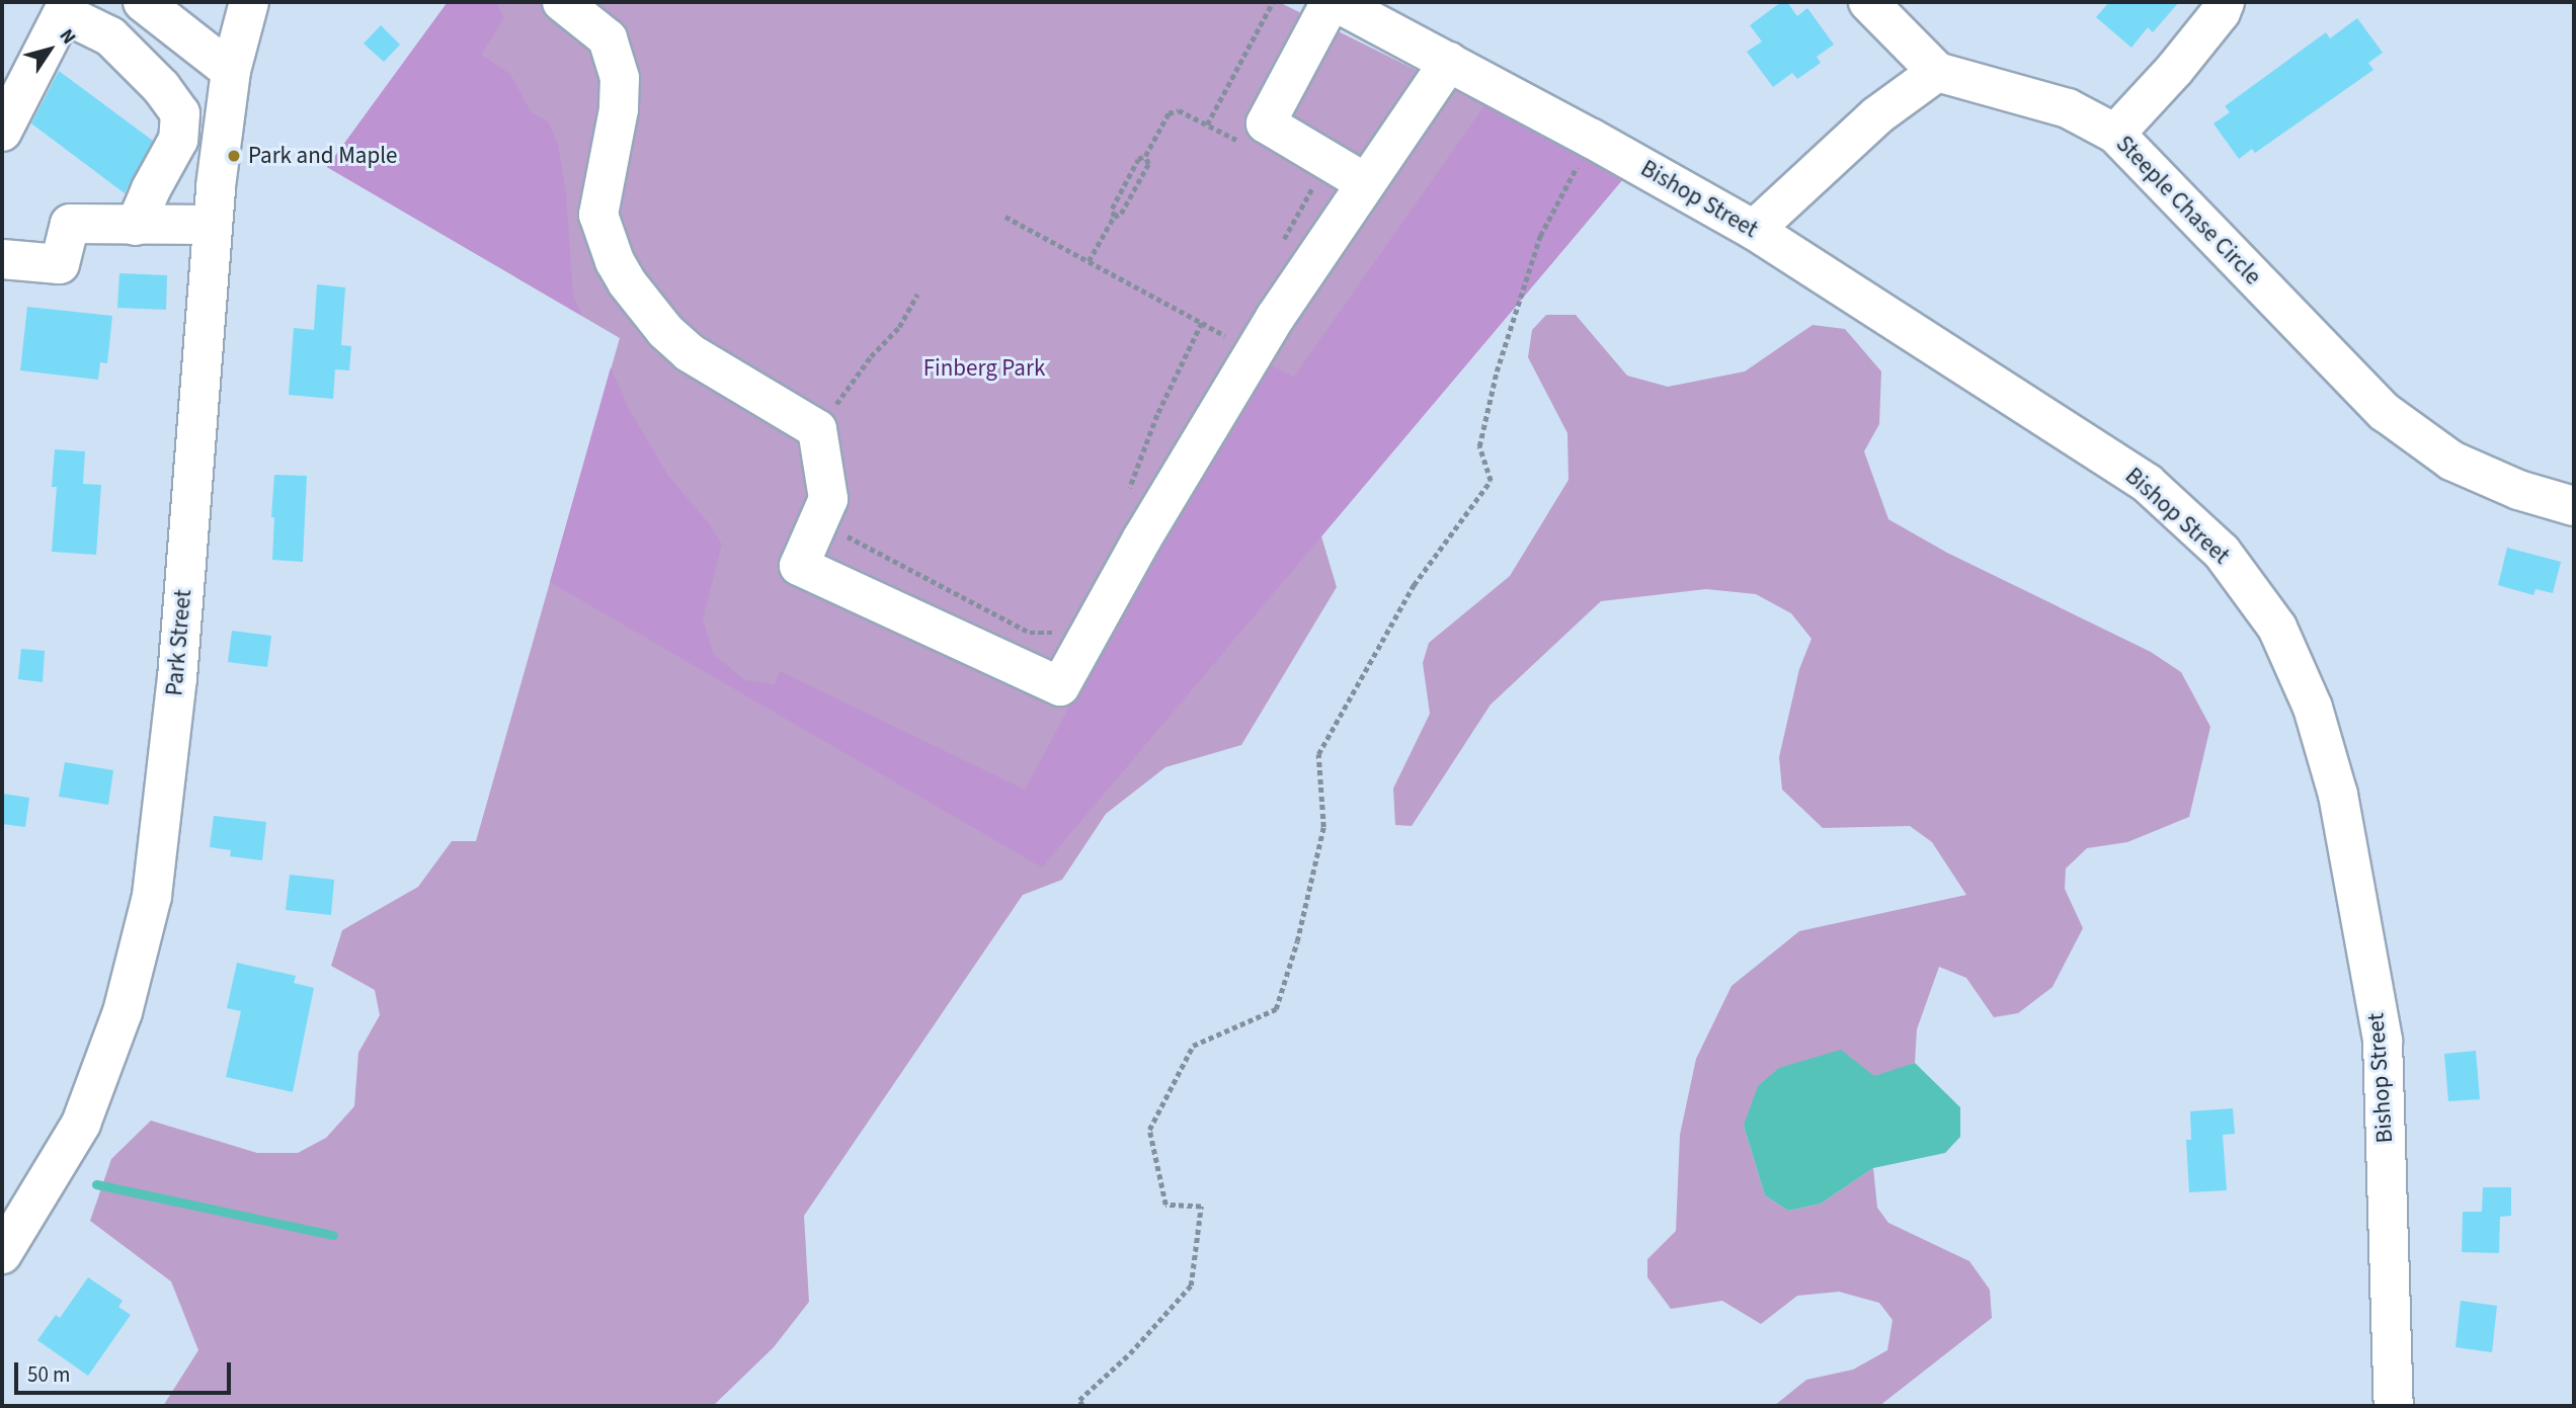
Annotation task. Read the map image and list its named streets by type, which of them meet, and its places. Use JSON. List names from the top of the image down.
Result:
{
  "streets": {
    "street": ["Bishop Street", "Steeple Chase Circle", "Park Street"]
  },
  "parks": ["Finberg Park"],
  "places": ["Park and Maple"],
  "scale_bar": "50 m",
  "north": "top right"
}
